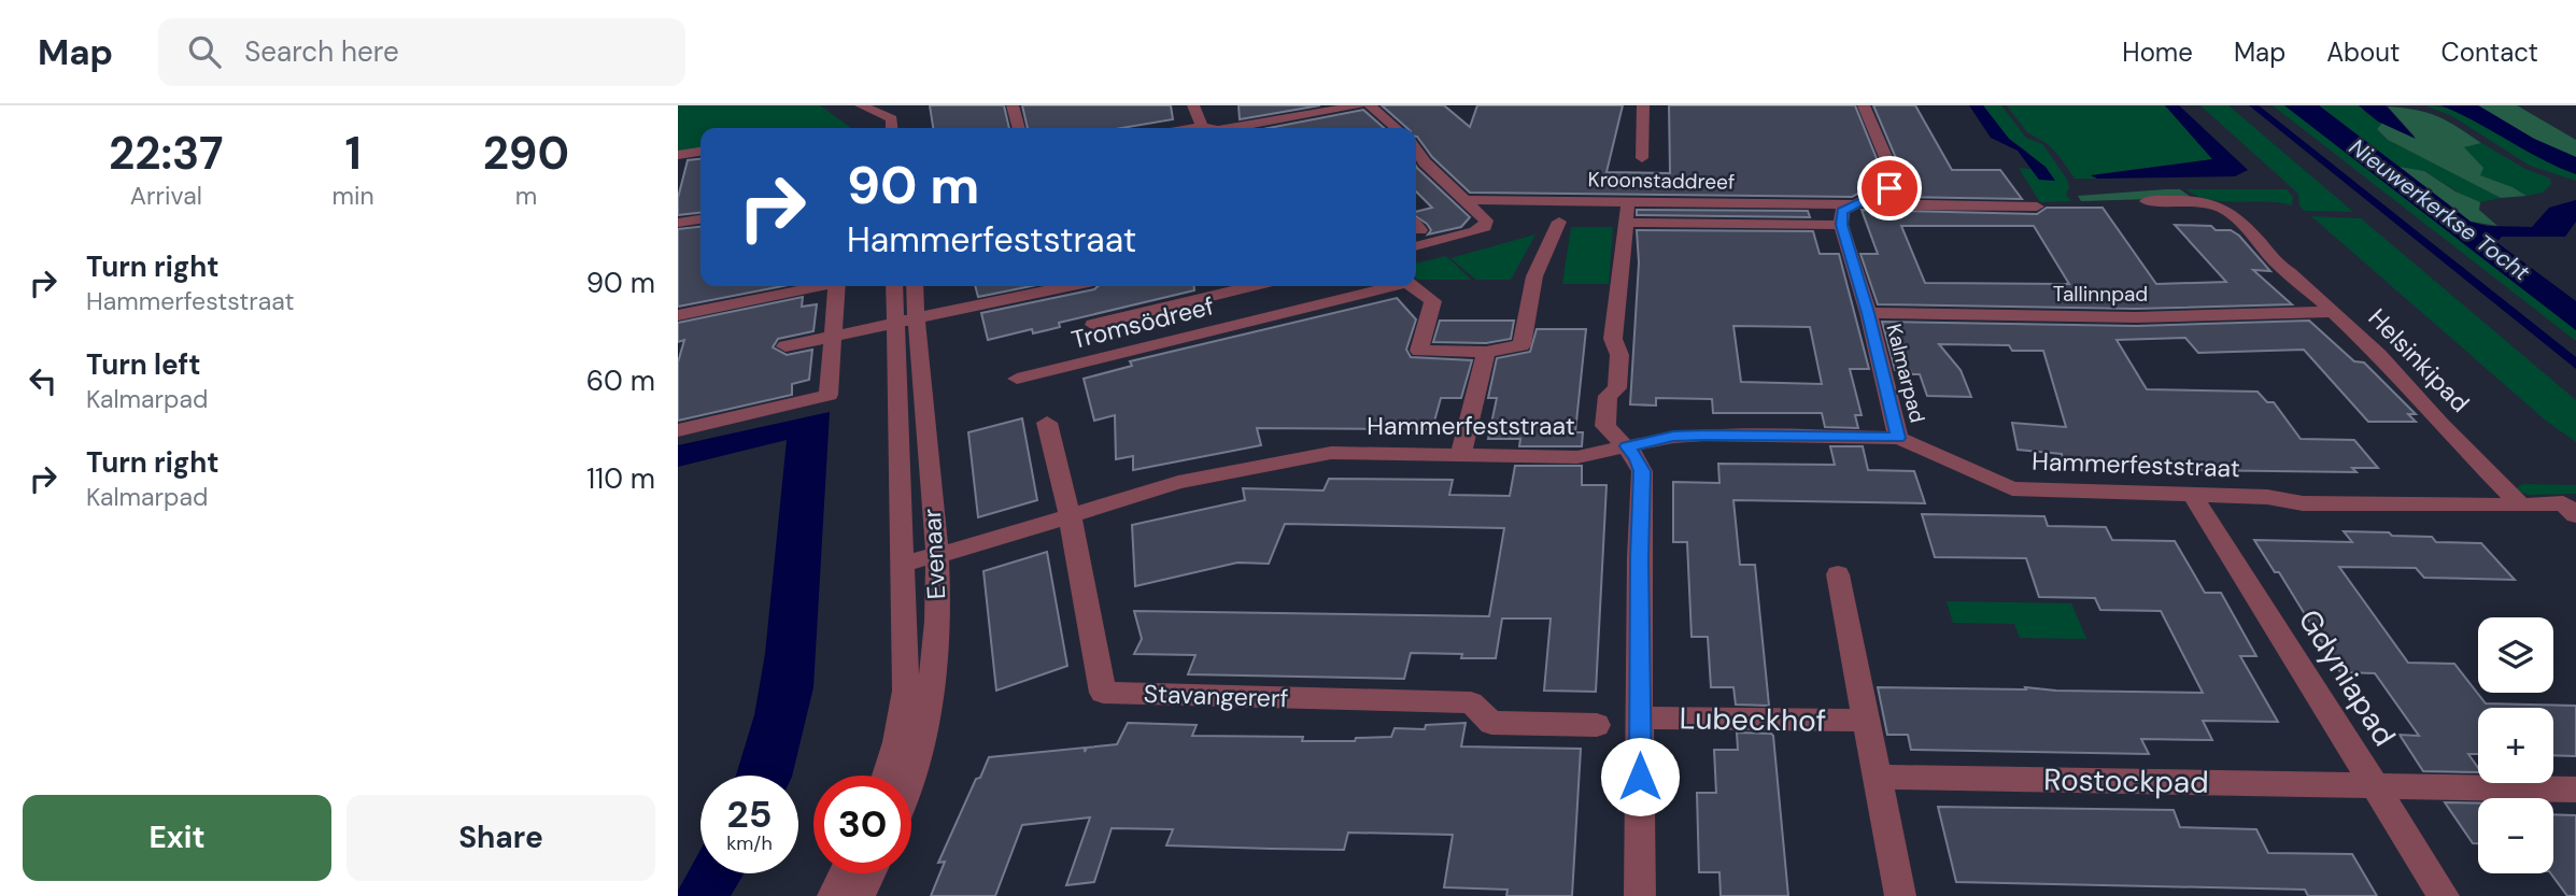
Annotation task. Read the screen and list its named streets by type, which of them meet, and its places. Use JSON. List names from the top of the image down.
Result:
{
  "streets": {
    "street": [
      "Kroonstaddreef",
      "Tallinnpad",
      "Tromsödreef",
      "Helsinkipad",
      "Kalmarpad",
      "Hammerfeststraat",
      "Evenaar",
      "Gdyniapad",
      "Stavangererf",
      "Lubeckhof",
      "Rostockpad"
    ]
  },
  "crossings": [
    ["Kroonstaddreef", "Kalmarpad"],
    ["Tallinnpad", "Helsinkipad"],
    ["Tallinnpad", "Kalmarpad"],
    ["Helsinkipad", "Hammerfeststraat"],
    ["Kalmarpad", "Hammerfeststraat"],
    ["Hammerfeststraat", "Evenaar"],
    ["Hammerfeststraat", "Gdyniapad"],
    ["Hammerfeststraat", "Stavangererf"],
    ["Gdyniapad", "Rostockpad"],
    ["Lubeckhof", "Rostockpad"]
  ],
  "water": ["Nieuwerkerkse Tocht"],
  "page": {
    "header": "Map",
    "search": "Search here",
    "nav": [
      "Home",
      "Map",
      "About",
      "Contact"
    ],
    "eta": [
      "22:37",
      "Arrival",
      "1",
      "min",
      "290",
      "m"
    ],
    "turn": ["90 m", "Hammerfeststraat"],
    "list": [
      {
        "name": "Turn right",
        "note": "Hammerfeststraat",
        "value": "90 m"
      },
      {
        "name": "Turn left",
        "note": "Kalmarpad",
        "value": "60 m"
      },
      {
        "name": "Turn right",
        "note": "Kalmarpad",
        "value": "110 m"
      }
    ],
    "map_buttons": ["+", "−"],
    "speed": "25 km/h",
    "limit": "30",
    "buttons": ["Exit", "Share"]
  }
}
